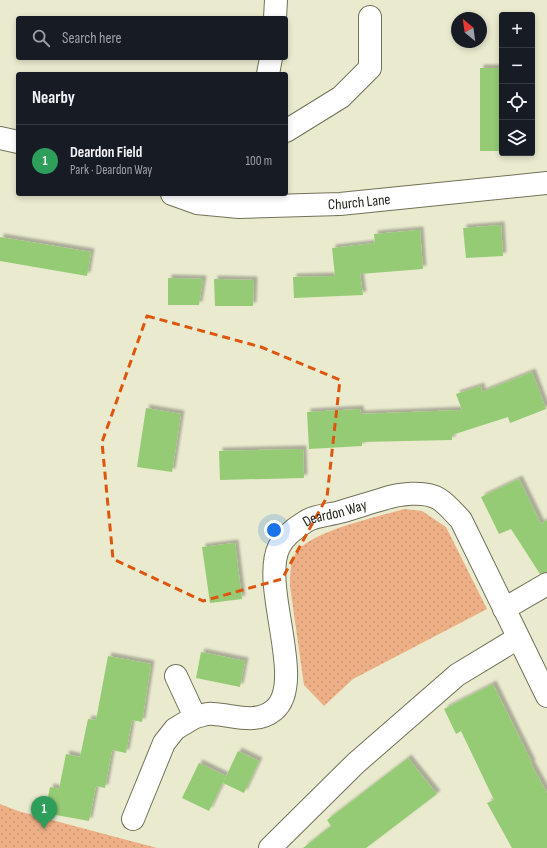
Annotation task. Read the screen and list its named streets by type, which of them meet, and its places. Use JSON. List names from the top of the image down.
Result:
{
  "streets": {
    "street": ["Church Lane", "Deardon Way"]
  },
  "north": "top left",
  "page": {
    "map_buttons": ["+", "−"],
    "search": "Search here",
    "heading": "Nearby",
    "list": [
      {
        "mark": "1",
        "name": "Deardon Field",
        "note": "Park · Deardon Way",
        "value": "100 m"
      }
    ],
    "pins": "1"
  }
}
